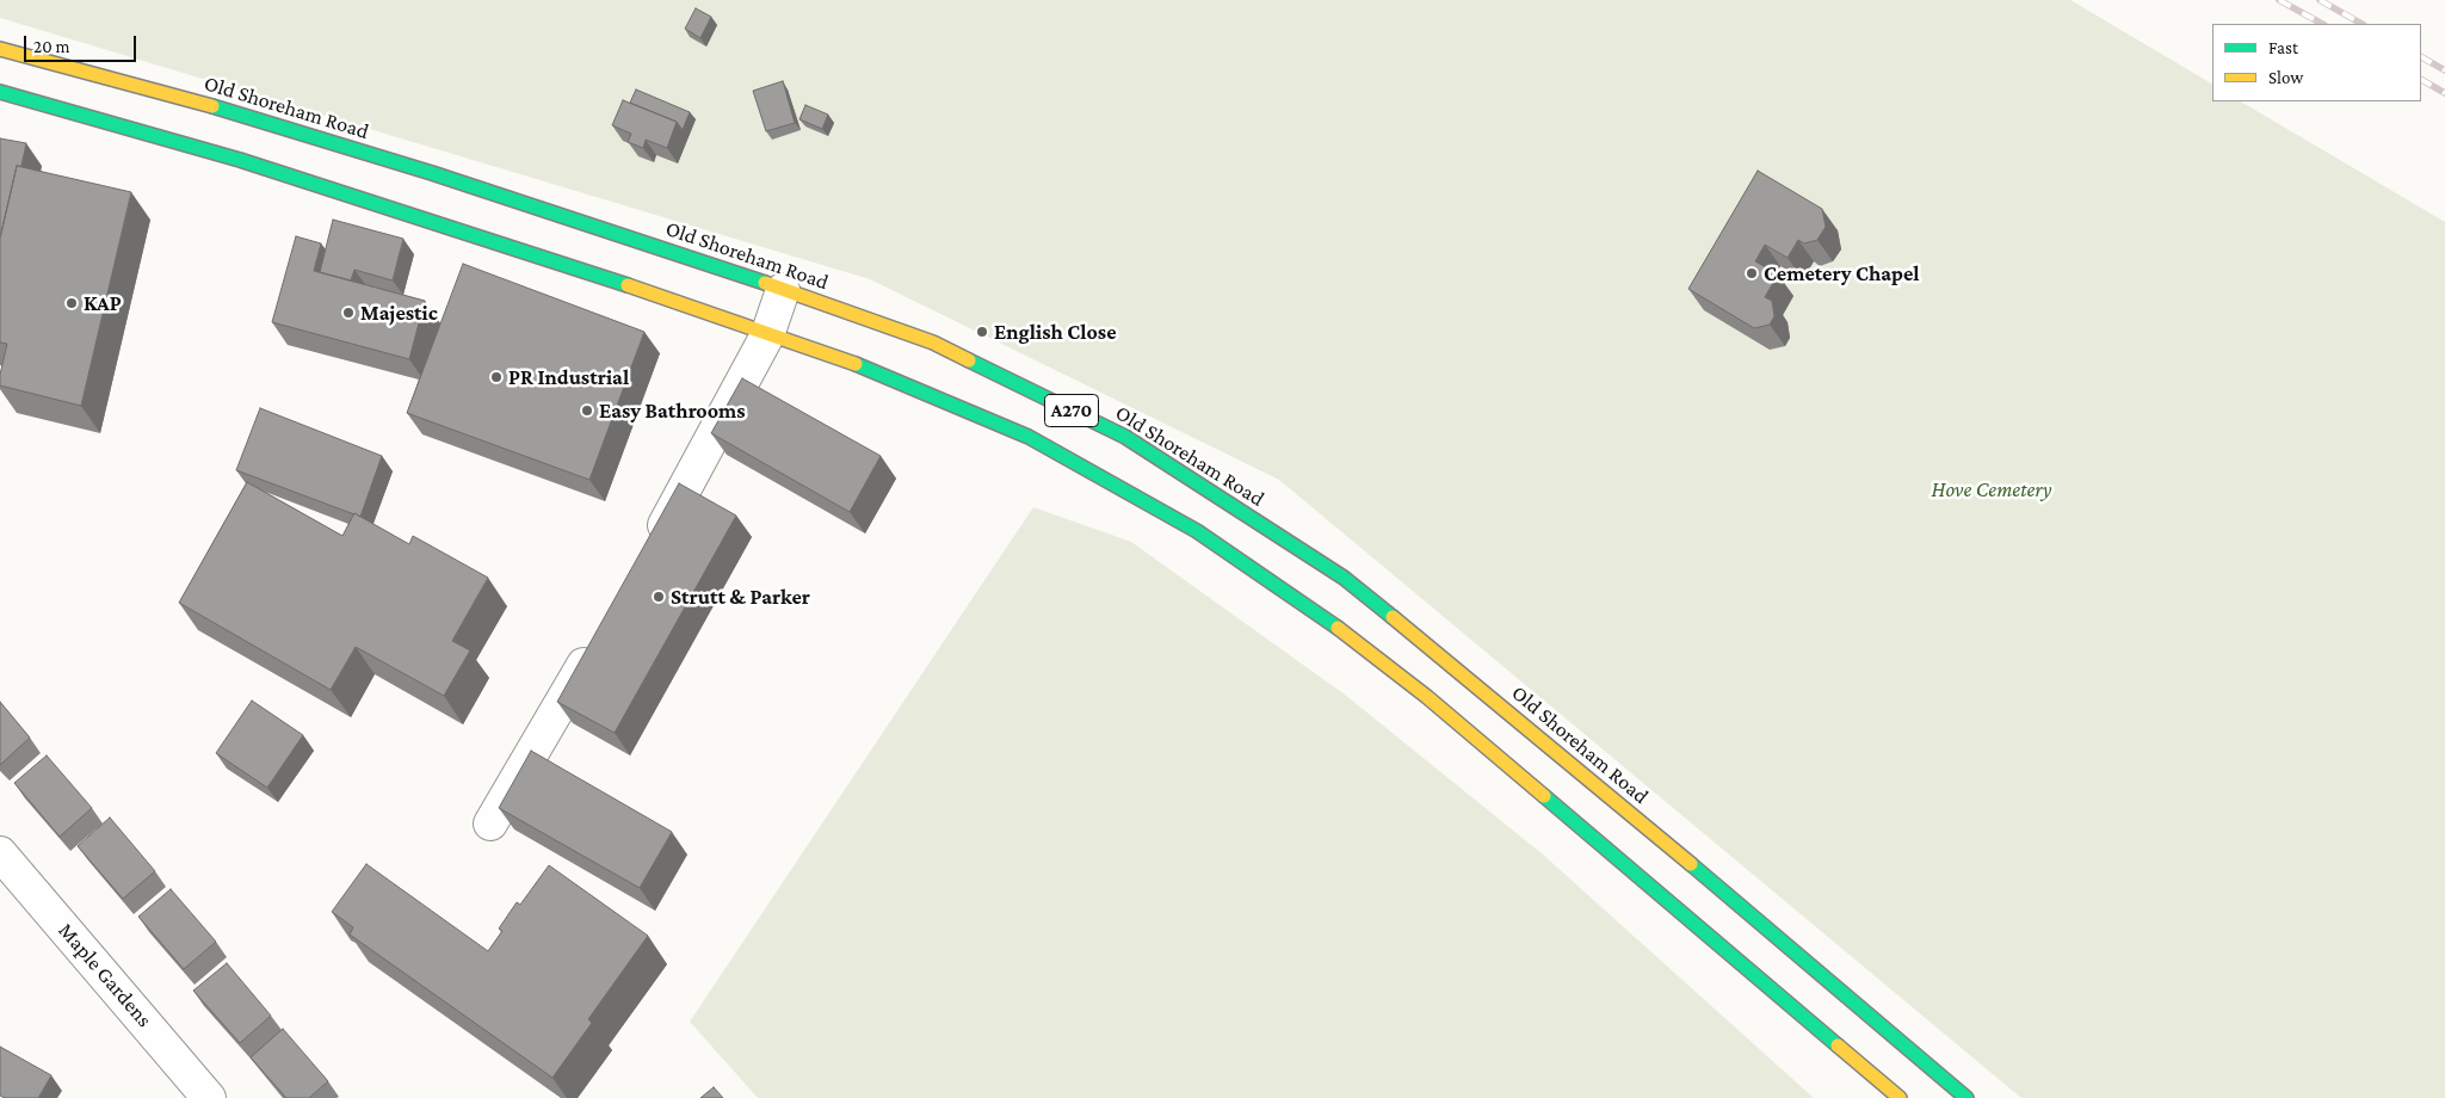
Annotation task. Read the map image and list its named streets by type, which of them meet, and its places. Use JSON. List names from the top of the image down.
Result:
{
  "streets": {
    "main road": ["Old Shoreham Road", "A270"],
    "street": ["Maple Gardens"]
  },
  "parks": ["Hove Cemetery"],
  "places": [
    "Cemetery Chapel",
    "KAP",
    "Majestic",
    "English Close",
    "PR Industrial",
    "Easy Bathrooms",
    "Strutt & Parker"
  ],
  "legend": ["Fast", "Slow"],
  "scale_bar": "20 m"
}
